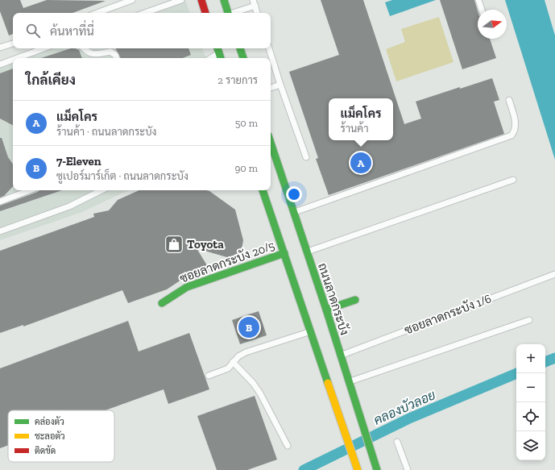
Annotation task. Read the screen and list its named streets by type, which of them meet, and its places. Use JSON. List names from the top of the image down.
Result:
{
  "streets": {
    "main road": ["ซอยลาดกระบัง 20/5", "ถนนลาดกระบัง"],
    "lane": ["ซอยลาดกระบัง 1/6"]
  },
  "crossings": [
    ["ถนนลาดกระบัง", "ซอยลาดกระบัง 1/6"]
  ],
  "water": ["คลองบัวลอย"],
  "places": {
    "shop": ["Toyota"]
  },
  "legend": ["คล่องตัว", "ชะลอตัว", "ติดขัด"],
  "north": "right",
  "page": {
    "search": "ค้นหาที่นี่",
    "heading": ["ใกล้เคียง", "2 รายการ"],
    "popup": ["แม็คโคร", "ร้านค้า"],
    "list": [
      {
        "mark": "A",
        "name": "แม็คโคร",
        "note": "ร้านค้า · ถนนลาดกระบัง",
        "value": "50 m"
      },
      {
        "mark": "B",
        "name": "7-Eleven",
        "note": "ซูเปอร์มาร์เก็ต · ถนนลาดกระบัง",
        "value": "90 m"
      }
    ],
    "pins": ["A", "B"],
    "map_buttons": ["+", "−"]
  }
}
